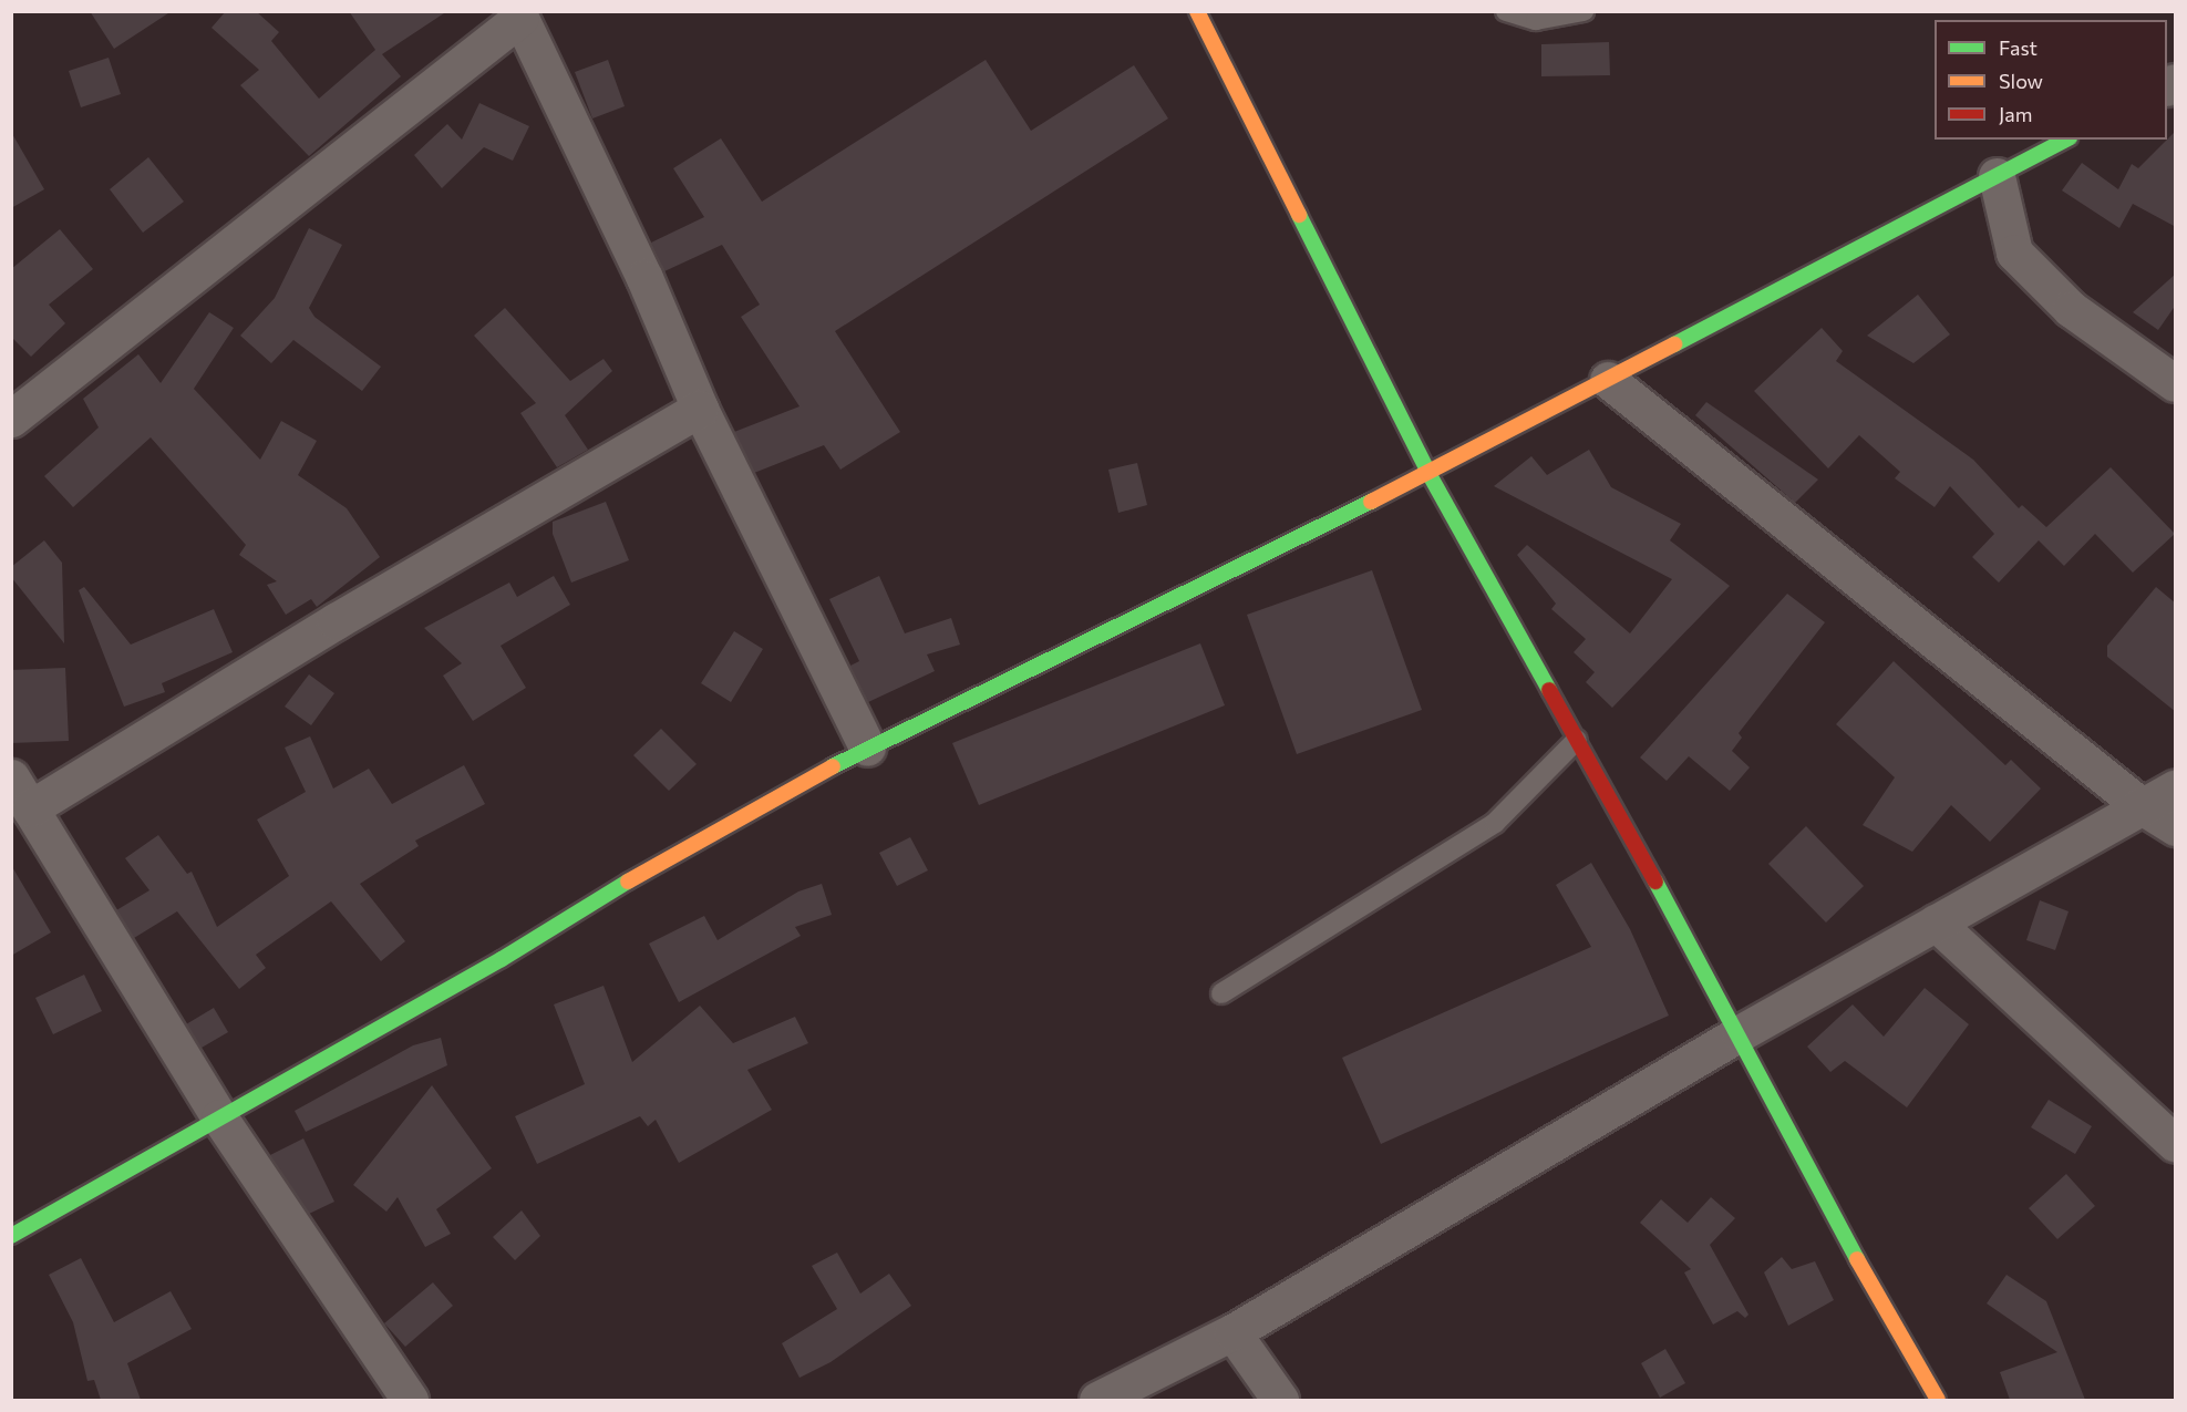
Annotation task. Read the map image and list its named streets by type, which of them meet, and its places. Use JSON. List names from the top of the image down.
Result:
{
  "legend": ["Fast", "Slow", "Jam"]
}
